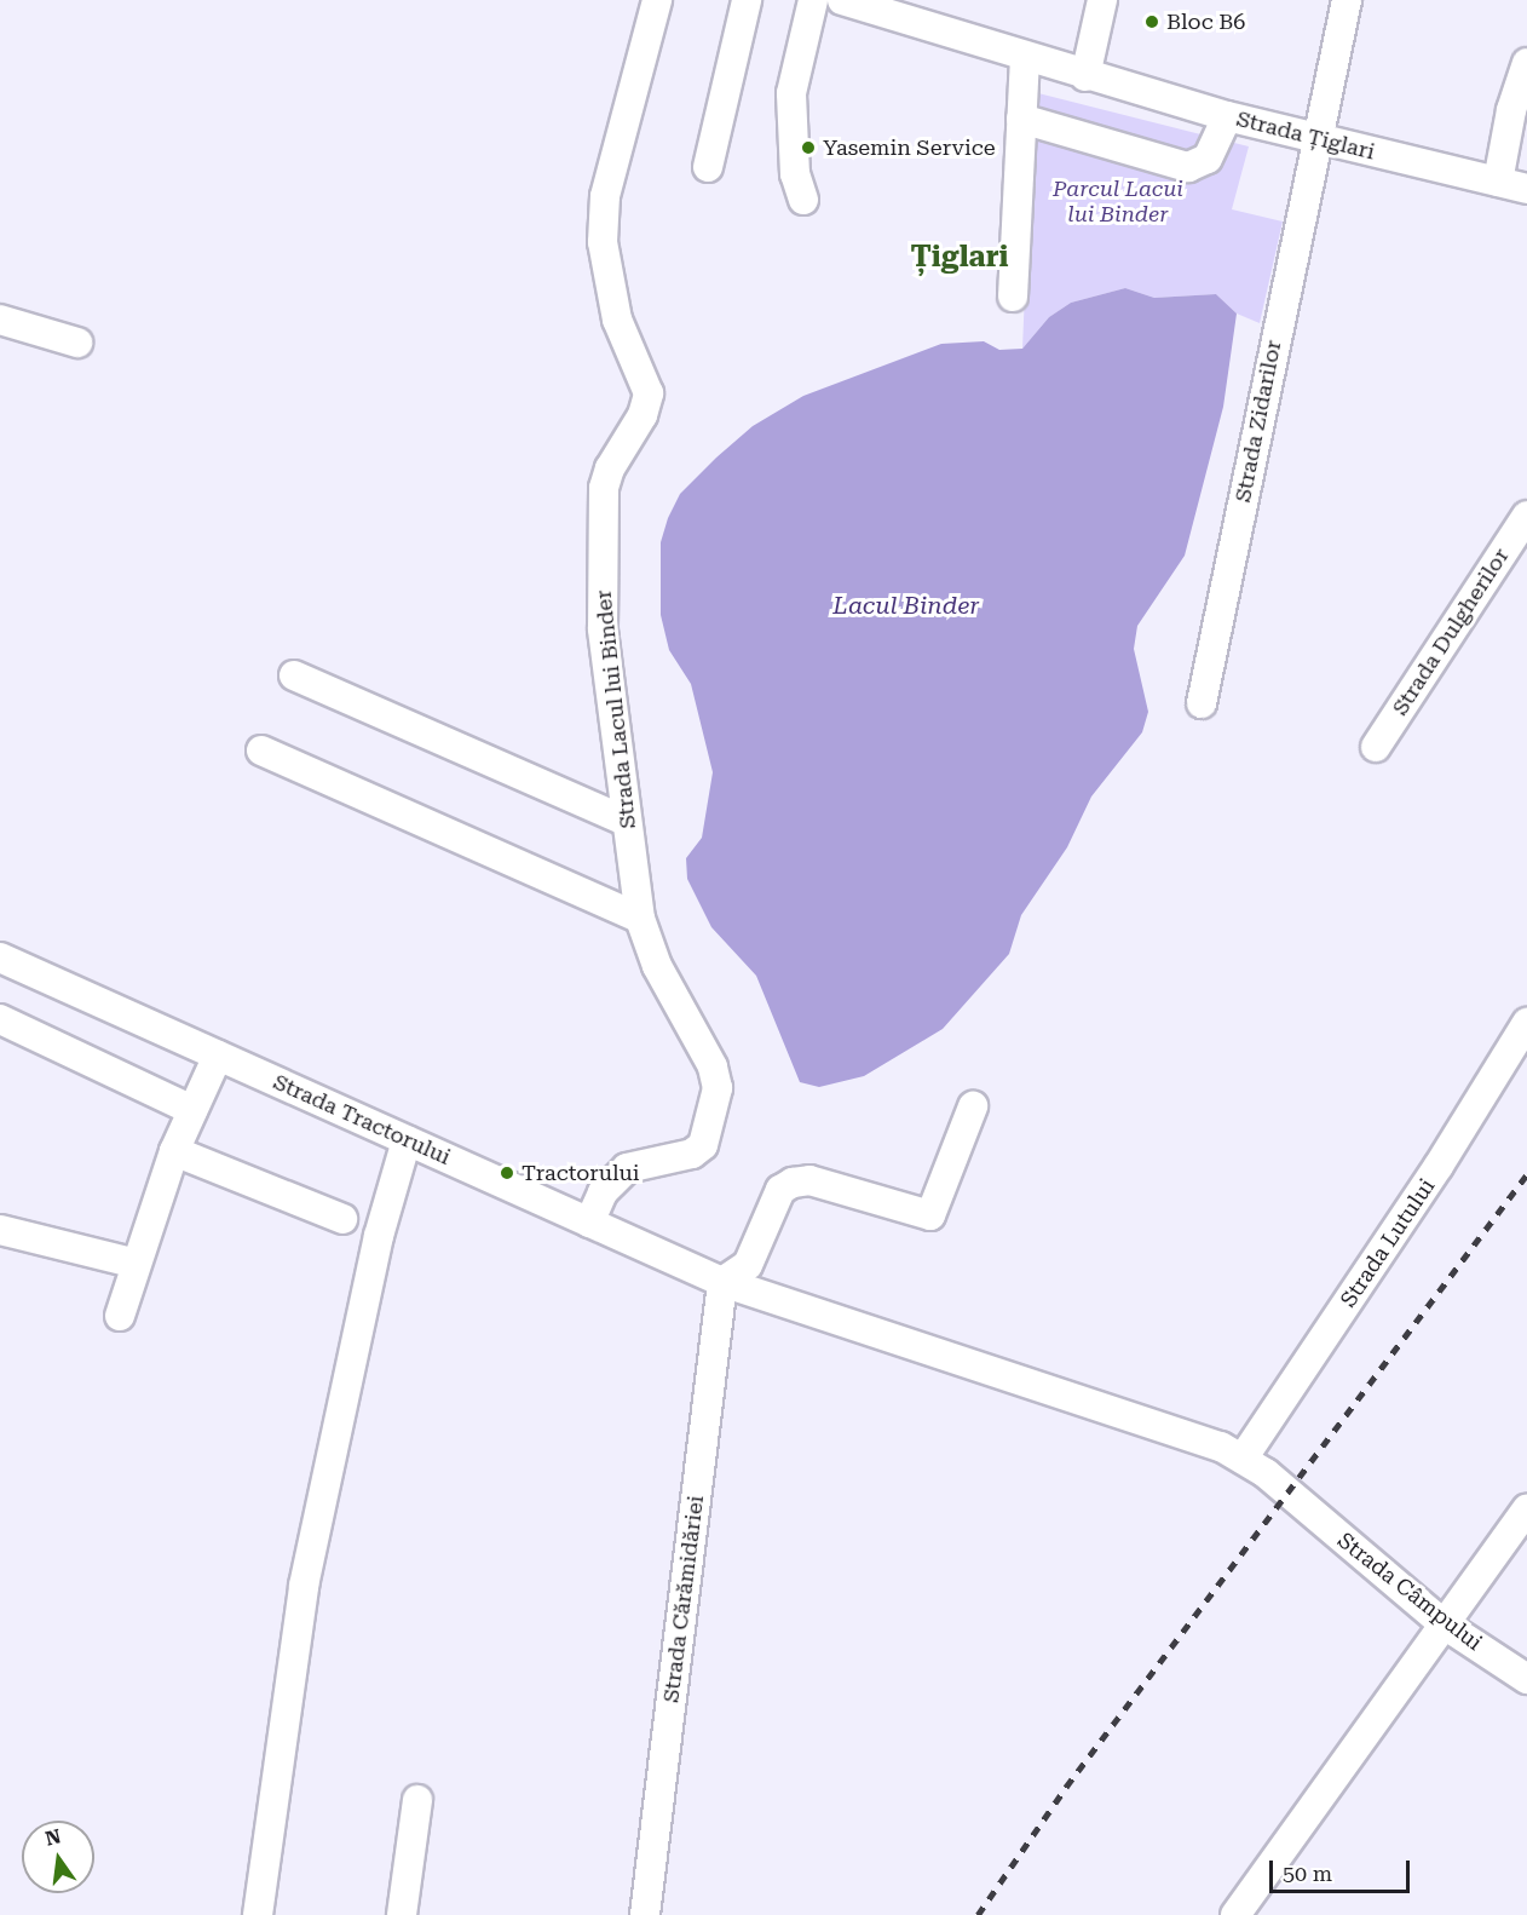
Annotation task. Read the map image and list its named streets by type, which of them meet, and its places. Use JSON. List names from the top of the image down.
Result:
{
  "streets": {
    "street": [
      "Strada Țiglari",
      "Strada Zidarilor",
      "Strada Dulgherilor",
      "Strada Lacul lui Binder",
      "Strada Tractorului",
      "Strada Lutului",
      "Strada Câmpului",
      "Strada Cărămidăriei"
    ]
  },
  "crossings": [
    ["Strada Țiglari", "Strada Zidarilor"],
    ["Strada Lacul lui Binder", "Strada Tractorului"],
    ["Strada Tractorului", "Strada Lutului"],
    ["Strada Tractorului", "Strada Câmpului"],
    ["Strada Tractorului", "Strada Cărămidăriei"],
    ["Strada Lutului", "Strada Câmpului"]
  ],
  "districts": ["Țiglari"],
  "water": ["Lacul Binder"],
  "parks": ["Parcul Lacui lui Binder"],
  "places": ["Bloc B6", "Yasemin Service", "Tractorului"],
  "scale_bar": "50 m",
  "north": "top"
}
